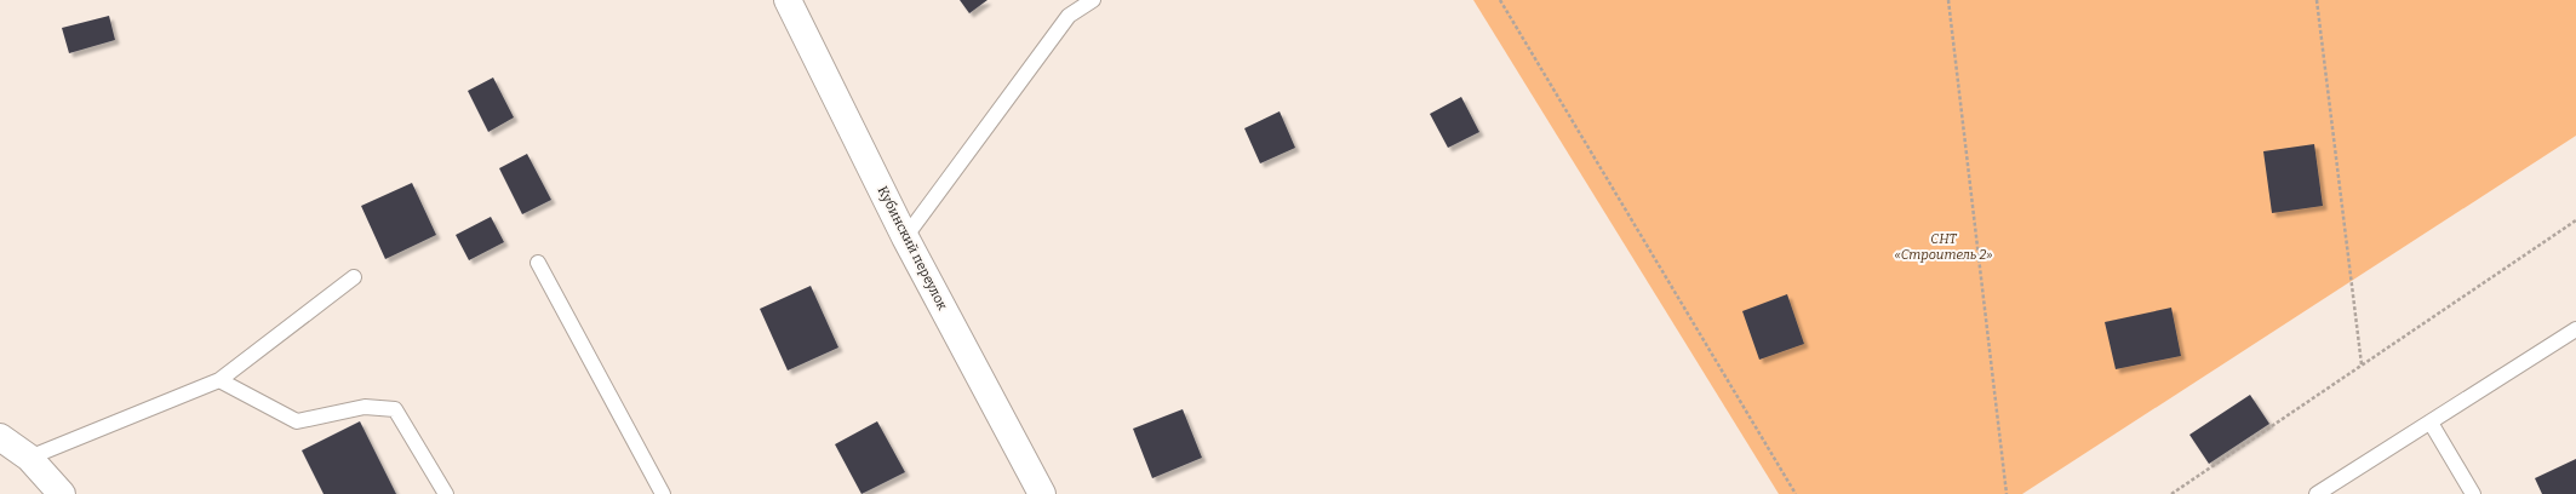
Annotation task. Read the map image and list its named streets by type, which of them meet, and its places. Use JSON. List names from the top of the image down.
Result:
{
  "streets": {
    "street": ["Кубинский переулок"]
  },
  "parks": ["СНТ «Строитель 2»"]
}
